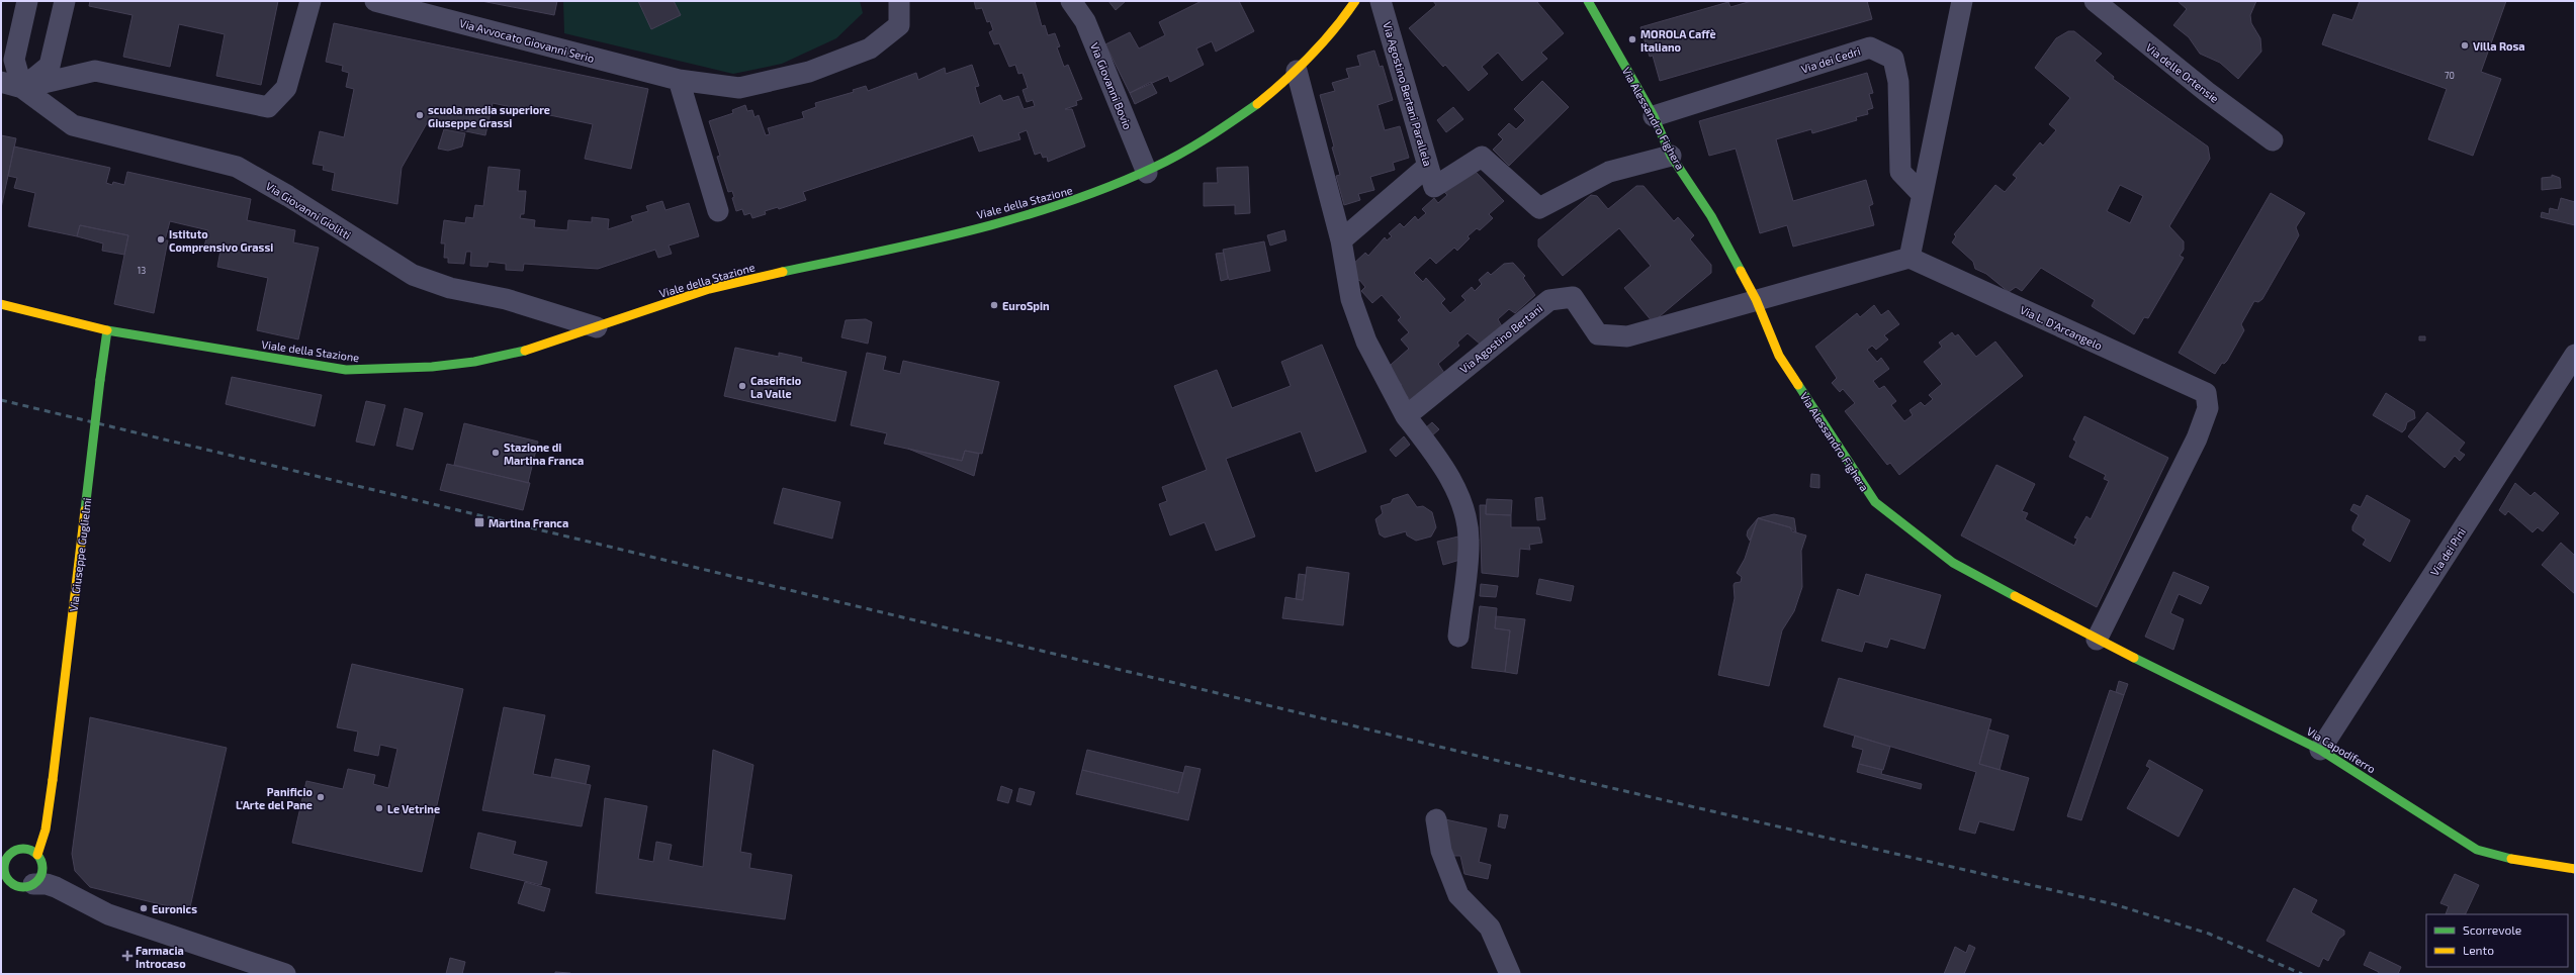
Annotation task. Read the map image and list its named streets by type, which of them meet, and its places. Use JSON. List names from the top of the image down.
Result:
{
  "streets": {
    "main road": [
      "Via Alessandro Fighera",
      "Viale della Stazione",
      "Via Giuseppe Guglielmi",
      "Via Capodiferro"
    ],
    "street": [
      "Via Avvocato Giovanni Serio",
      "Via dei Cedri",
      "Via delle Ortensie",
      "Via Giovanni Bovio",
      "Via Agostino Bertani Parallela",
      "Via Giovanni Giolitti",
      "Via L. D'Arcangelo",
      "Via Agostino Bertani",
      "Via dei Pini"
    ]
  },
  "crossings": [
    ["Via dei Cedri", "Via Alessandro Fighera"],
    ["Via Giovanni Bovio", "Viale della Stazione"],
    ["Via Agostino Bertani Parallela", "Via Alessandro Fighera"],
    ["Via Alessandro Fighera", "Via L. D'Arcangelo"],
    ["Via Alessandro Fighera", "Via Agostino Bertani"],
    ["Via Alessandro Fighera", "Via Capodiferro"],
    ["Viale della Stazione", "Via Giovanni Giolitti"],
    ["Viale della Stazione", "Via Giuseppe Guglielmi"],
    ["Via L. D'Arcangelo", "Via Capodiferro"],
    ["Via dei Pini", "Via Capodiferro"]
  ],
  "places": {
    "other": [
      "MOROLA Caffè Italiano",
      "Villa Rosa",
      "scuola media superiore Giuseppe Grassi",
      "Istituto Comprensivo Grassi",
      "EuroSpin",
      "Caseificio La Valle",
      "Stazione di Martina Franca",
      "Panificio L'Arte del Pane",
      "Le Vetrine",
      "Euronics"
    ],
    "transit": ["Martina Franca"],
    "health": ["Farmacia Introcaso"]
  },
  "house_numbers": ["70", "13"],
  "legend": ["Scorrevole", "Lento"]
}
